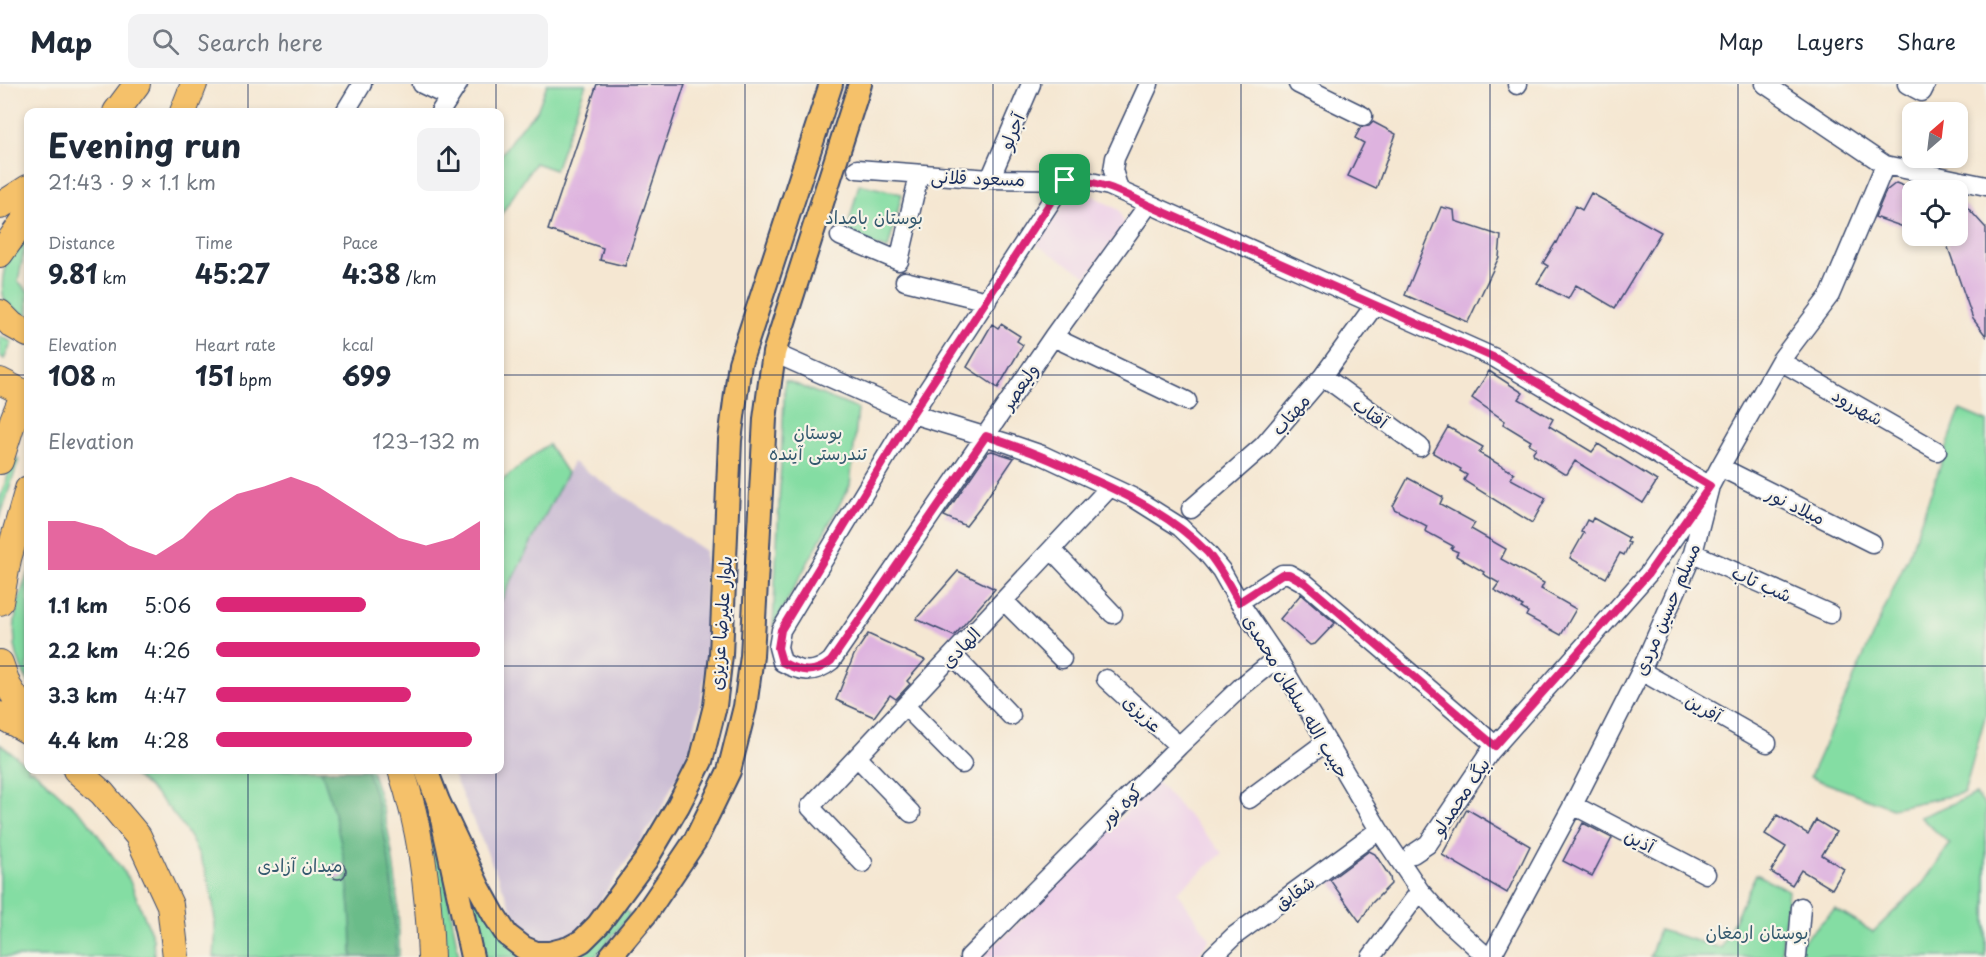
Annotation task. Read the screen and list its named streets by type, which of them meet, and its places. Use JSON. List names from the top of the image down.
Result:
{
  "streets": {
    "main road": ["بلوار علیرضا عزیزی"],
    "street": [
      "آجرلو",
      "مسعود قلانی",
      "ولیعصر",
      "شهررود",
      "آفتاب",
      "مهتاب",
      "میلاد نور",
      "شب تاب",
      "مسلم حسین مردی",
      "الهادی",
      "حبیب الله سلطان محمدی",
      "آفرین",
      "عزیزی",
      "بیگ محمدلو",
      "کوه نور",
      "آذین",
      "شقایق"
    ]
  },
  "crossings": [
    ["آجرلو", "مسعود قلانی"],
    ["مسعود قلانی", "ولیعصر"],
    ["مسعود قلانی", "مهتاب"],
    ["مسعود قلانی", "مسلم حسین مردی"],
    ["مسعود قلانی", "بیگ محمدلو"],
    ["ولیعصر", "حبیب الله سلطان محمدی"],
    ["شهررود", "مسلم حسین مردی"],
    ["آفتاب", "مهتاب"],
    ["میلاد نور", "مسلم حسین مردی"],
    ["شب تاب", "مسلم حسین مردی"],
    ["مسلم حسین مردی", "حبیب الله سلطان محمدی"],
    ["مسلم حسین مردی", "آفرین"],
    ["مسلم حسین مردی", "بیگ محمدلو"],
    ["مسلم حسین مردی", "آذین"],
    ["بلوار علیرضا عزیزی", "حبیب الله سلطان محمدی"],
    ["الهادی", "حبیب الله سلطان محمدی"],
    ["حبیب الله سلطان محمدی", "کوه نور"],
    ["حبیب الله سلطان محمدی", "شقایق"],
    ["عزیزی", "کوه نور"]
  ],
  "parks": [
    "بوستان بامداد",
    "بوستان تندرستی آینده",
    "میدان آزادی",
    "بوستان ارمغان"
  ],
  "north": "top right",
  "page": {
    "header": "Map",
    "search": "Search here",
    "nav": ["Map", "Layers", "Share"],
    "heading": ["Evening run", "21:43 · 9 × 1.1 km"],
    "stats": [
      ["Distance", "9.81 km"],
      ["Time", "45:27"],
      ["Pace", "4:38 /km"],
      ["Elevation", "108 m"],
      ["Heart rate", "151 bpm"],
      ["kcal", "699"]
    ],
    "chart": ["Elevation", "123–132 m"],
    "list": [
      {
        "name": "1.1 km",
        "note": "5:06"
      },
      {
        "name": "2.2 km",
        "note": "4:26"
      },
      {
        "name": "3.3 km",
        "note": "4:47"
      },
      {
        "name": "4.4 km",
        "note": "4:28"
      }
    ]
  }
}
